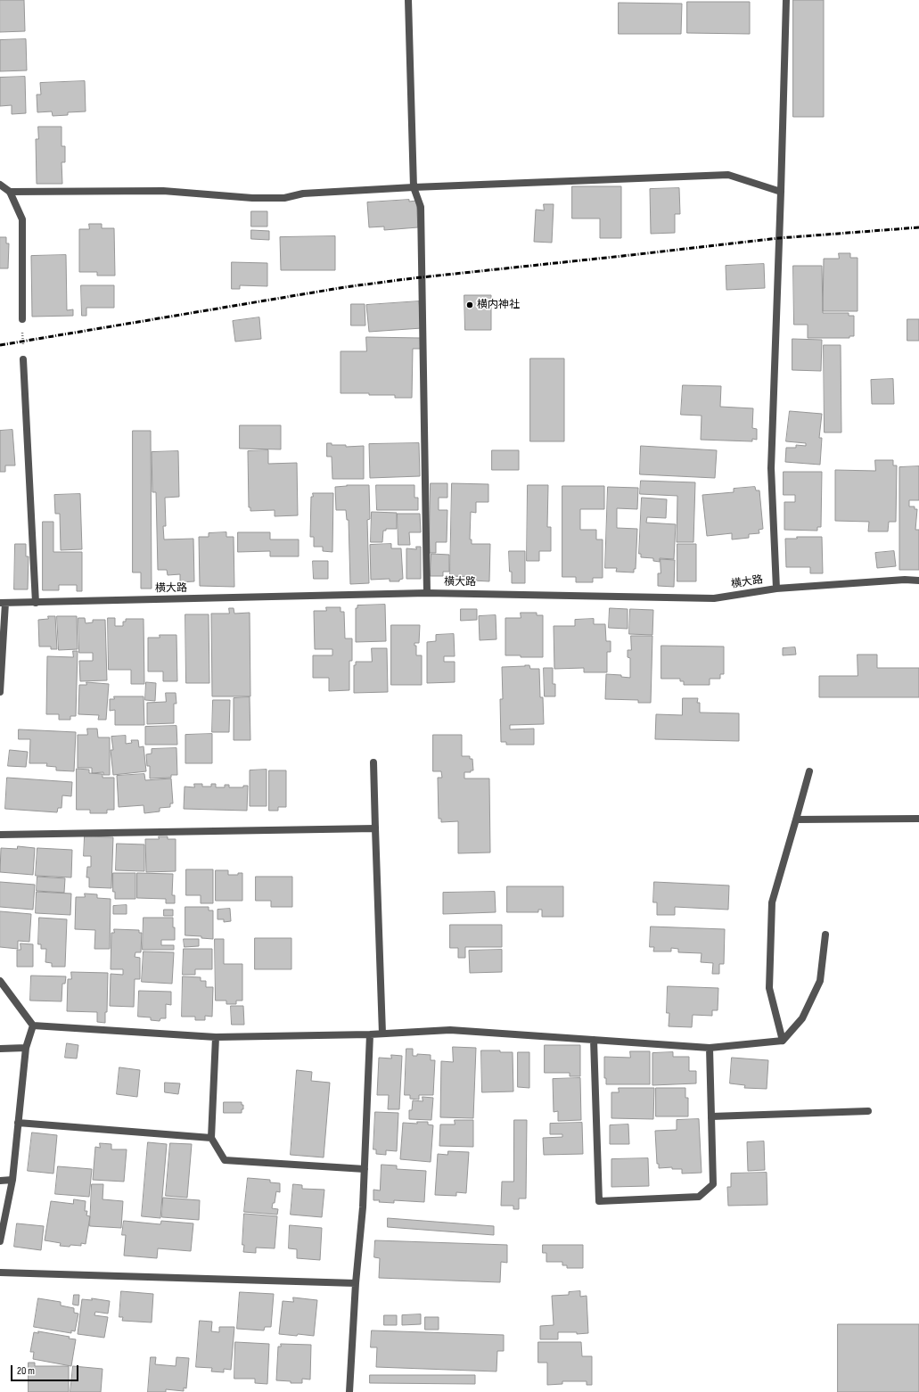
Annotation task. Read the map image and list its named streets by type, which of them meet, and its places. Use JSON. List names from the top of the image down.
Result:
{
  "streets": {
    "street": ["横大路"]
  },
  "places": ["横内神社"],
  "scale_bar": "20 m"
}
